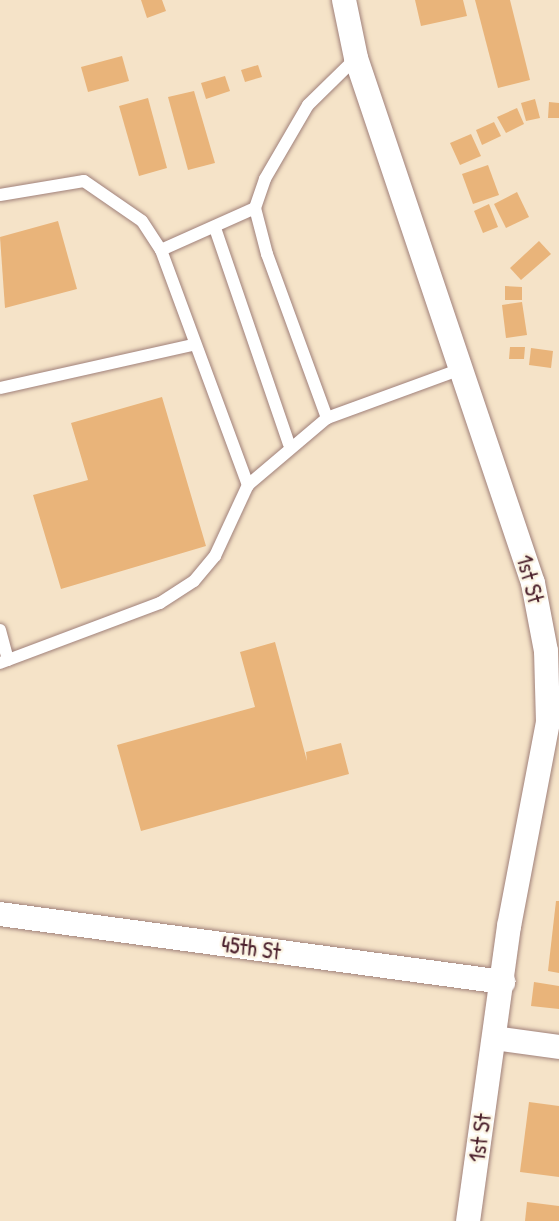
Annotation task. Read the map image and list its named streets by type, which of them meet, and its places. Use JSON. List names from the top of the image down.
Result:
{
  "streets": {
    "street": ["1st St", "45th St"]
  },
  "crossings": [
    ["1st St", "45th St"]
  ]
}
